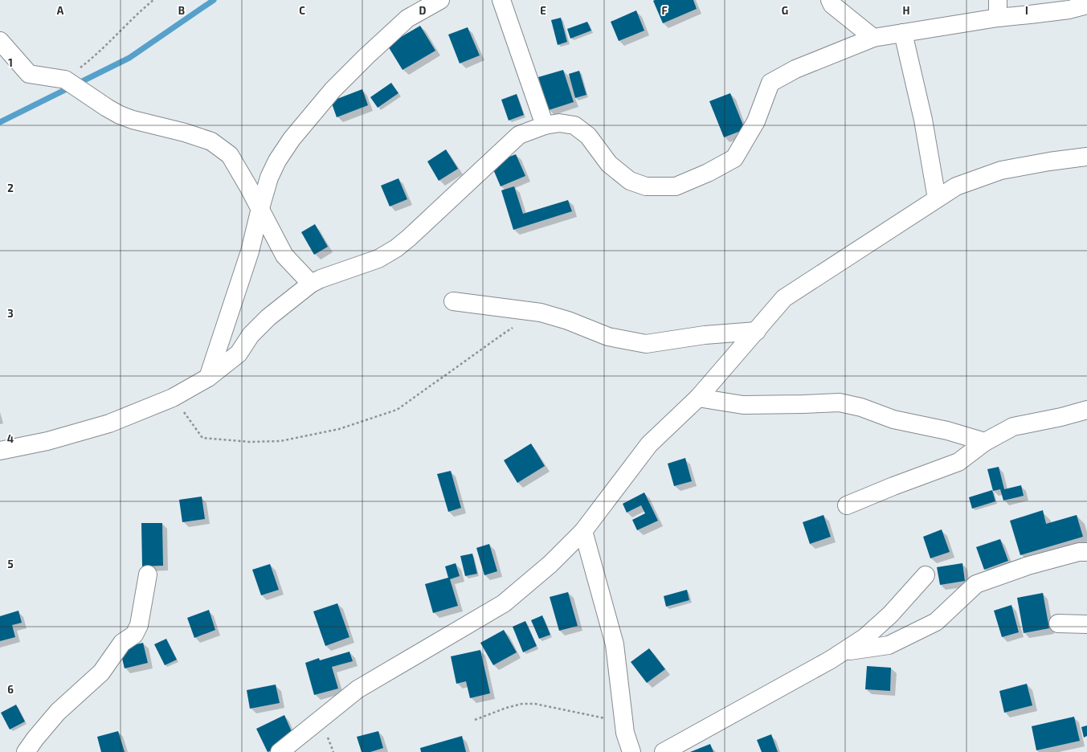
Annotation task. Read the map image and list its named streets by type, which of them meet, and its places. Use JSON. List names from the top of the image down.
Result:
{
  "grid": {
    "columns": [
      "A",
      "B",
      "C",
      "D",
      "E",
      "F",
      "G",
      "H",
      "I"
    ],
    "rows": [
      "1",
      "2",
      "3",
      "4",
      "5",
      "6"
    ]
  }
}
